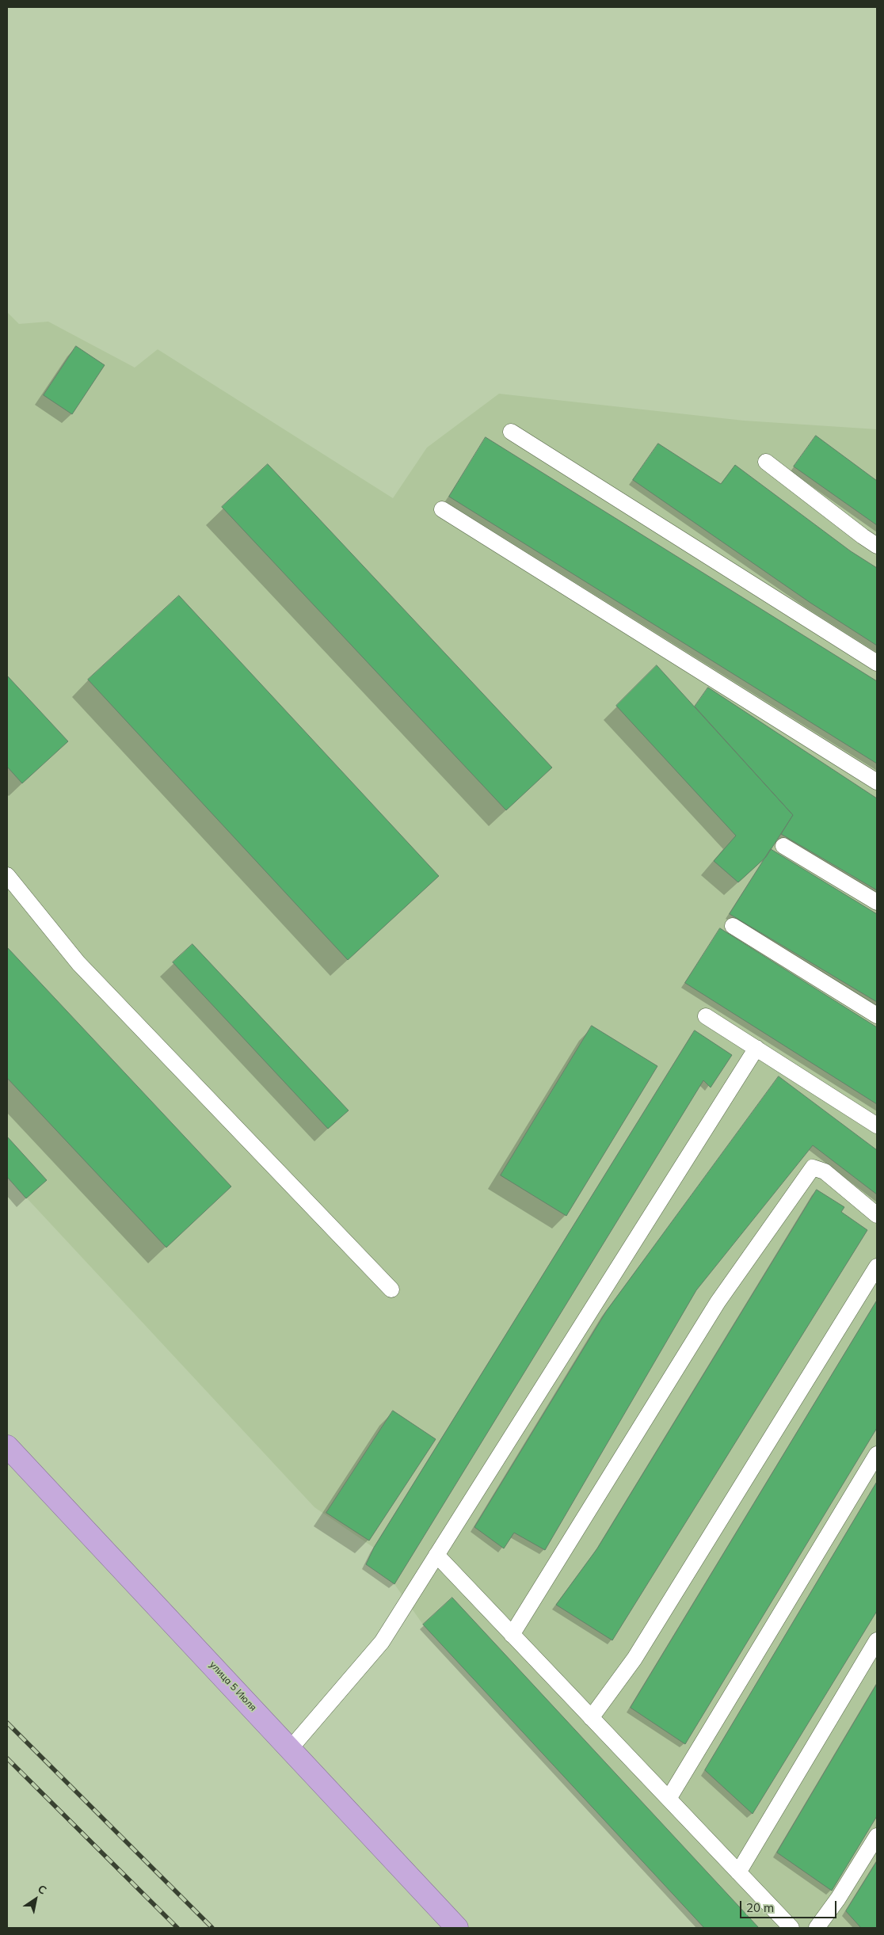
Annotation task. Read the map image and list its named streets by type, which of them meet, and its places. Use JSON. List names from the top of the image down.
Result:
{
  "streets": {
    "highway": ["улица 5 Июля"]
  },
  "scale_bar": "20 m",
  "north": "top right"
}
